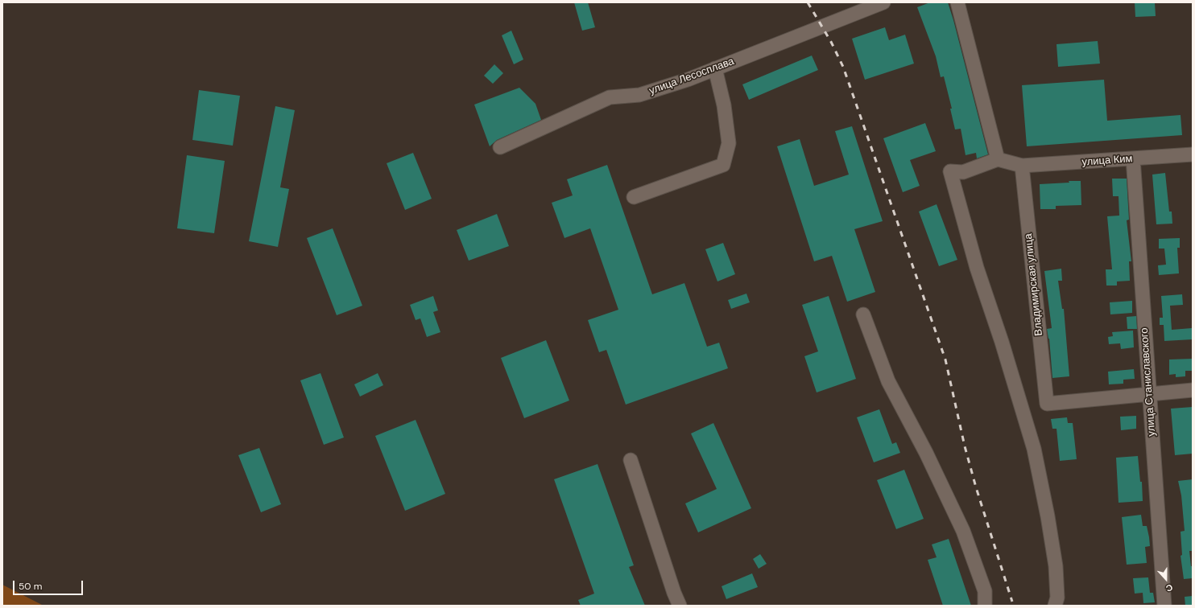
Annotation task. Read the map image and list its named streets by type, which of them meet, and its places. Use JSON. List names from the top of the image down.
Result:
{
  "streets": {
    "street": [
      "улица Лесосплава",
      "улица Ким",
      "Владимирская улица",
      "улица Станиславского"
    ]
  },
  "crossings": [
    ["улица Ким", "Владимирская улица"],
    ["улица Ким", "улица Станиславского"],
    ["Владимирская улица", "улица Станиславского"]
  ],
  "scale_bar": "50 m",
  "north": "bottom"
}
